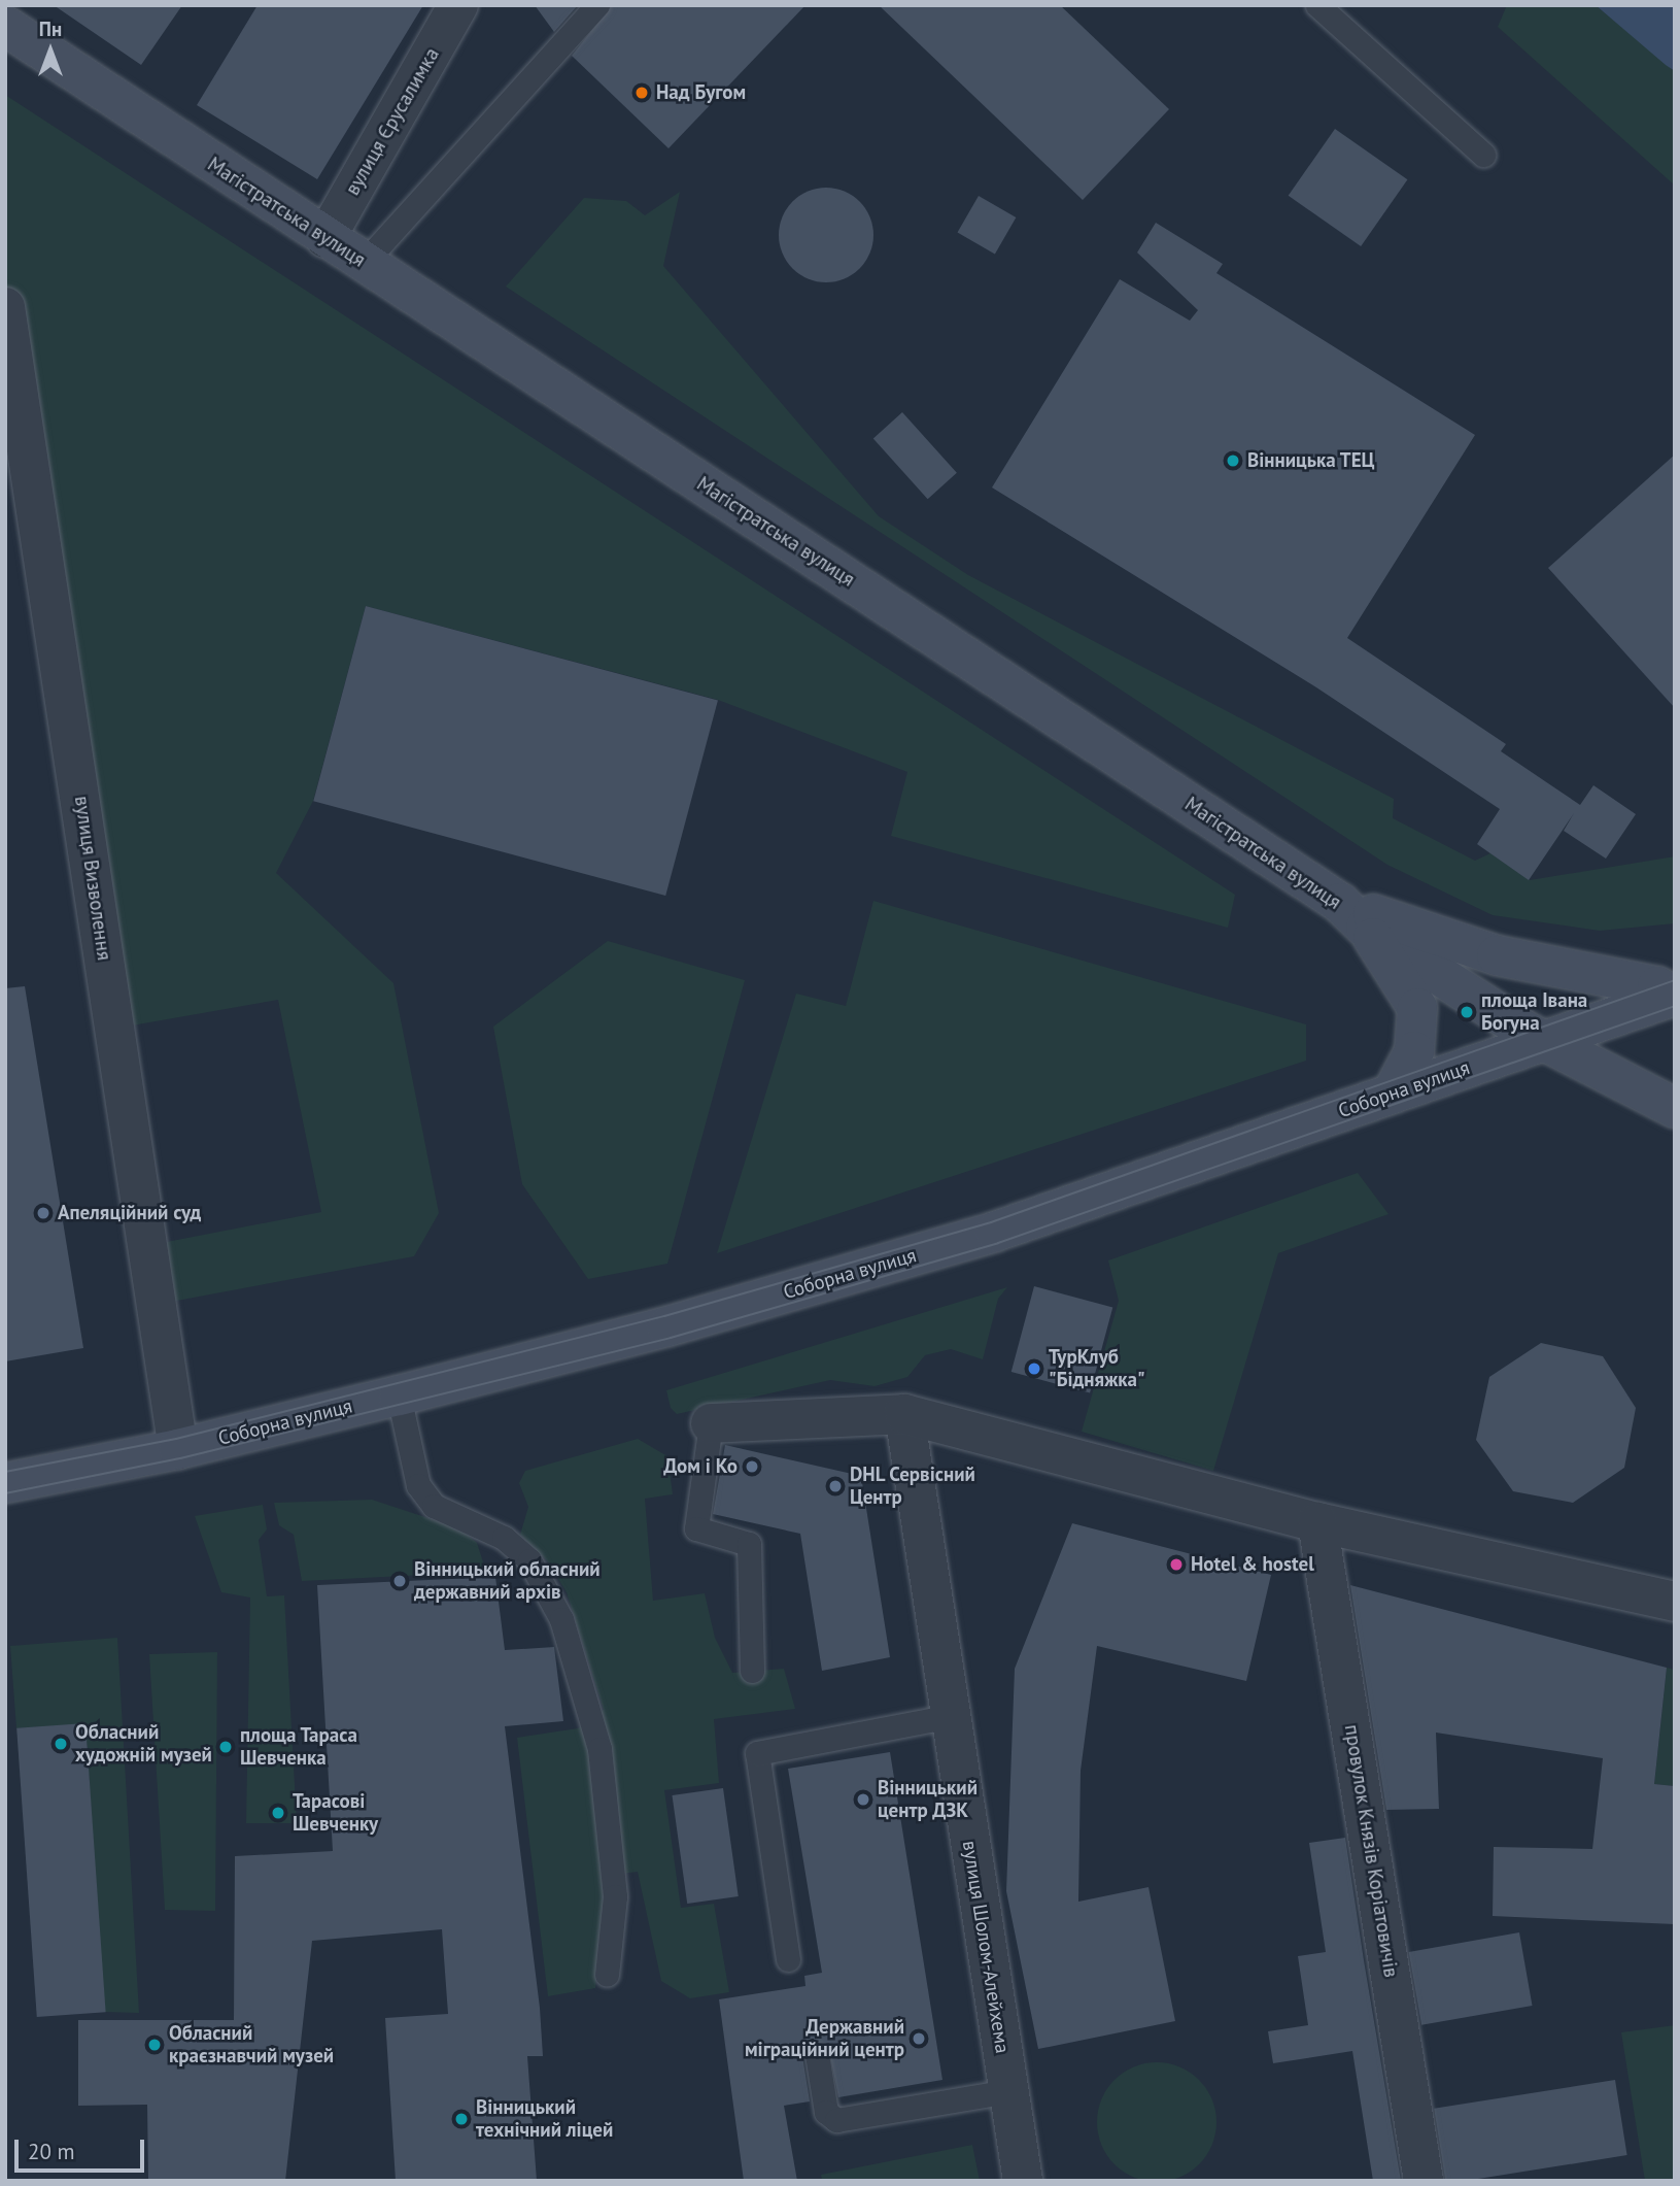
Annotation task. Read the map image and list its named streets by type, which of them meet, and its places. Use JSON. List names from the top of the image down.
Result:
{
  "streets": {
    "street": [
      "вулиця Єрусалимка",
      "Магістратська вулиця",
      "вулиця Визволення",
      "Соборна вулиця",
      "провулок Князів Коріатовичів",
      "вулиця Шолом-Алейхема"
    ]
  },
  "crossings": [
    ["вулиця Єрусалимка", "Магістратська вулиця"],
    ["Магістратська вулиця", "Соборна вулиця"],
    ["вулиця Визволення", "Соборна вулиця"]
  ],
  "places": [
    "Над Бугом",
    "Вінницька ТЕЦ",
    "площа Івана Богуна",
    "Апеляційний суд",
    "ТурКлуб \"Бідняжка\"",
    "Дом і Ко",
    "DHL Сервісний Центр",
    "Hotel & hostel",
    "Вінницький обласний державний архів",
    "Обласний художній музей",
    "площа Тараса Шевченка",
    "Вінницький центр ДЗК",
    "Тарасові Шевченку",
    "Державний міграційний центр",
    "Обласний краєзнавчий музей",
    "Вінницький технічний ліцей"
  ],
  "scale_bar": "20 m",
  "north": "top"
}
